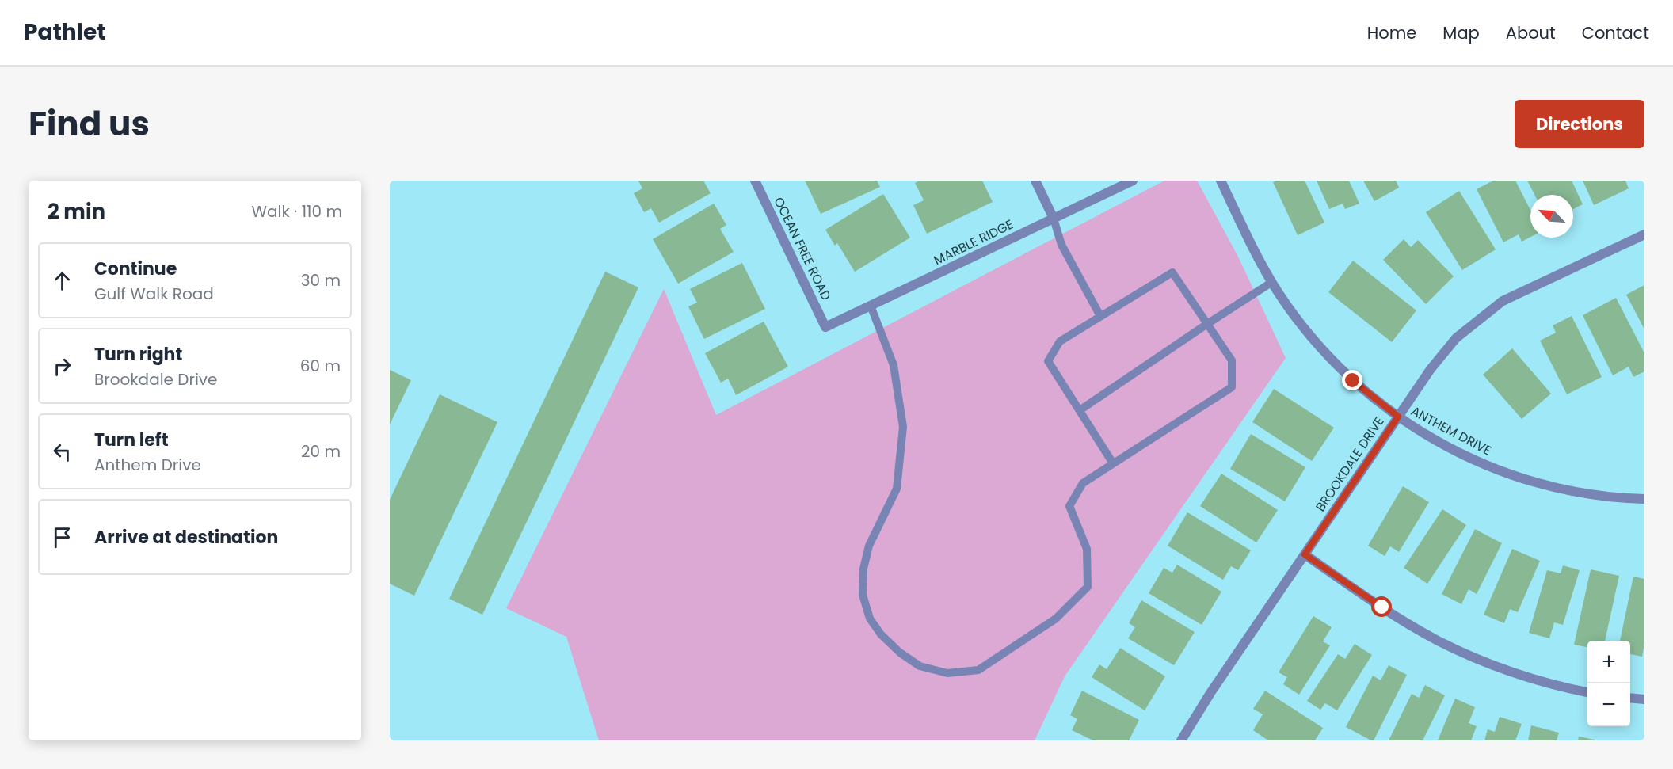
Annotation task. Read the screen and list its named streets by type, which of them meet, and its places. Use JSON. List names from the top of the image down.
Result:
{
  "streets": {
    "street": [
      "MARBLE RIDGE",
      "OCEAN FREE ROAD",
      "ANTHEM DRIVE",
      "BROOKDALE DRIVE"
    ]
  },
  "crossings": [
    ["MARBLE RIDGE", "OCEAN FREE ROAD"],
    ["ANTHEM DRIVE", "BROOKDALE DRIVE"]
  ],
  "north": "top left",
  "page": {
    "header": "Pathlet",
    "nav": [
      "Home",
      "Map",
      "About",
      "Contact"
    ],
    "title": "Find us",
    "buttons": "Directions",
    "heading": ["2 min", "Walk · 110 m"],
    "list": [
      ["Continue", "Gulf Walk Road", "30 m"],
      ["Turn right", "Brookdale Drive", "60 m"],
      ["Turn left", "Anthem Drive", "20 m"],
      "Arrive at destination"
    ],
    "map_buttons": ["+", "−"]
  }
}
